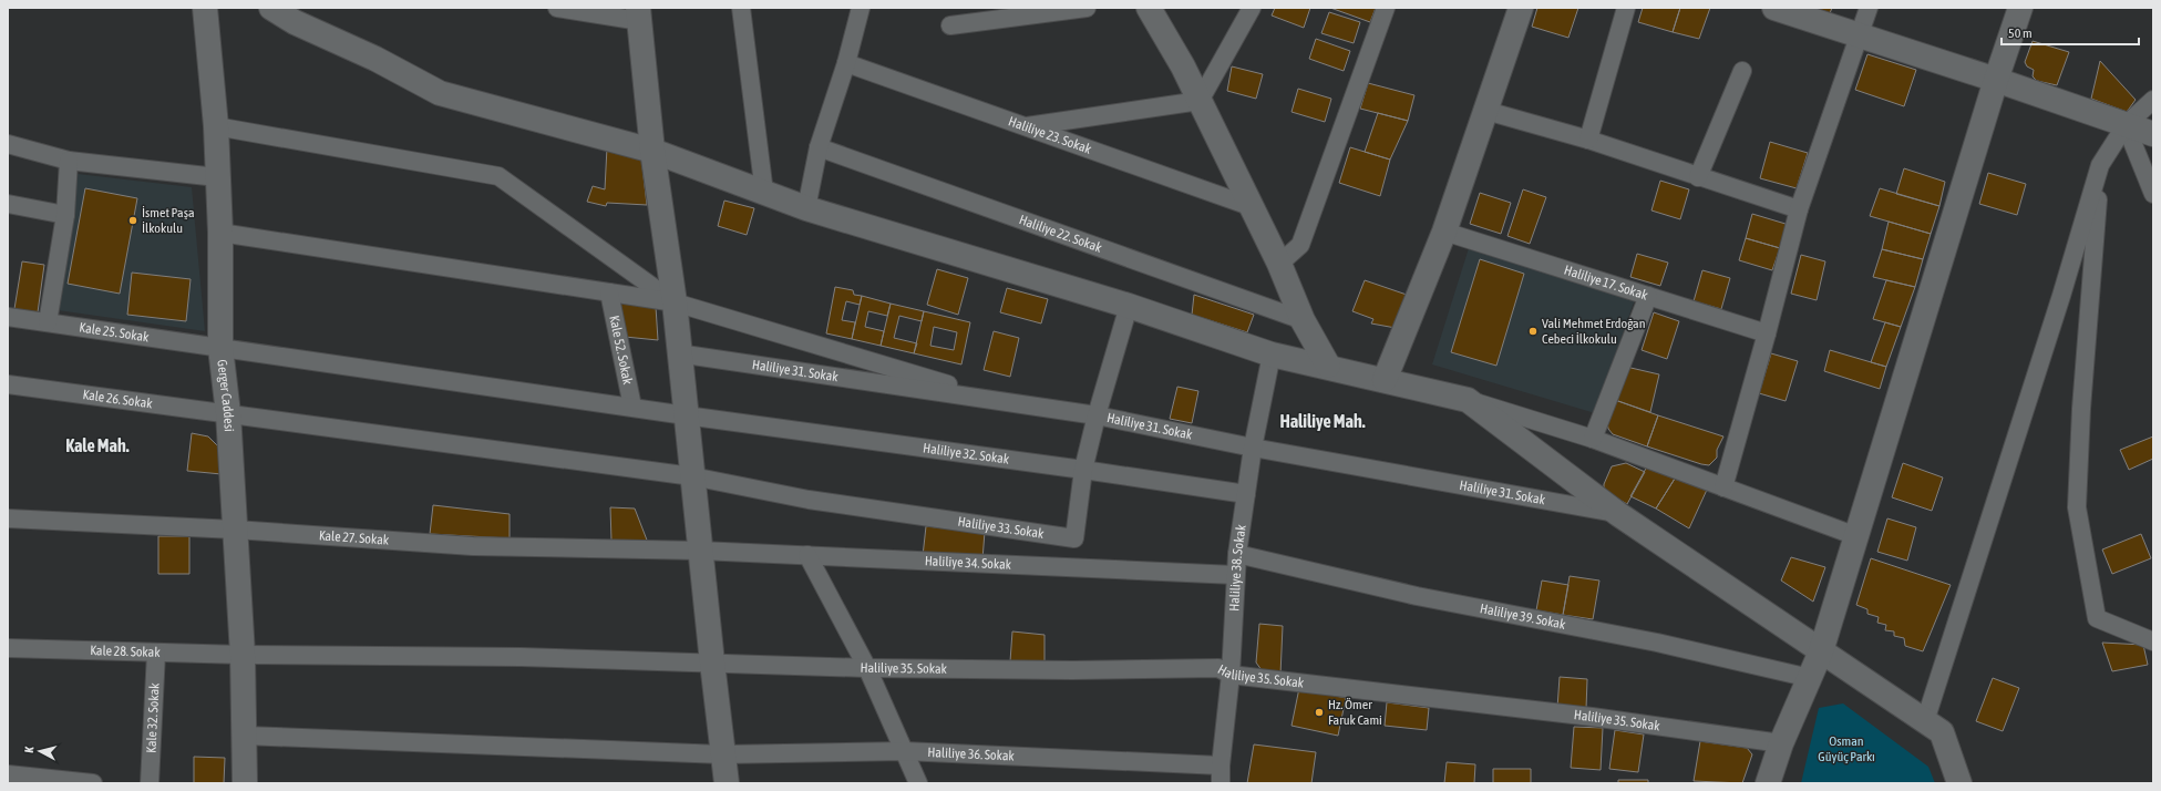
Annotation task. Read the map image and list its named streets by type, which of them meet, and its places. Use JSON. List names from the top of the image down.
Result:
{
  "streets": {
    "street": [
      "Haliliye 23. Sokak",
      "Haliliye 22. Sokak",
      "Haliliye 17. Sokak",
      "Kale 25. Sokak",
      "Kale 52. Sokak",
      "Haliliye 31. Sokak",
      "Gerger Caddesi",
      "Kale 26. Sokak",
      "Haliliye 32. Sokak",
      "Haliliye 33. Sokak",
      "Kale 27. Sokak",
      "Haliliye 34. Sokak",
      "Haliliye 38. Sokak",
      "Haliliye 39. Sokak",
      "Kale 28. Sokak",
      "Haliliye 35. Sokak",
      "Kale 32. Sokak",
      "Haliliye 36. Sokak"
    ]
  },
  "crossings": [
    ["Kale 25. Sokak", "Kale 52. Sokak"],
    ["Kale 25. Sokak", "Gerger Caddesi"],
    ["Kale 25. Sokak", "Haliliye 32. Sokak"],
    ["Kale 52. Sokak", "Haliliye 32. Sokak"],
    ["Haliliye 31. Sokak", "Haliliye 38. Sokak"],
    ["Gerger Caddesi", "Kale 26. Sokak"],
    ["Gerger Caddesi", "Kale 27. Sokak"],
    ["Gerger Caddesi", "Kale 28. Sokak"],
    ["Gerger Caddesi", "Haliliye 36. Sokak"],
    ["Kale 26. Sokak", "Haliliye 33. Sokak"],
    ["Haliliye 32. Sokak", "Haliliye 38. Sokak"],
    ["Kale 27. Sokak", "Haliliye 34. Sokak"],
    ["Haliliye 34. Sokak", "Haliliye 38. Sokak"],
    ["Haliliye 38. Sokak", "Haliliye 39. Sokak"],
    ["Haliliye 38. Sokak", "Haliliye 35. Sokak"],
    ["Haliliye 38. Sokak", "Haliliye 36. Sokak"],
    ["Kale 28. Sokak", "Haliliye 35. Sokak"],
    ["Kale 28. Sokak", "Kale 32. Sokak"]
  ],
  "districts": ["Haliliye Mah.", "Kale Mah."],
  "parks": ["Osman Güyüç Parkı"],
  "places": ["İsmet Paşa İlkokulu", "Vali Mehmet Erdoğan Cebeci İlkokulu", "Hz. Ömer Faruk Cami"],
  "scale_bar": "50 m",
  "north": "left"
}
